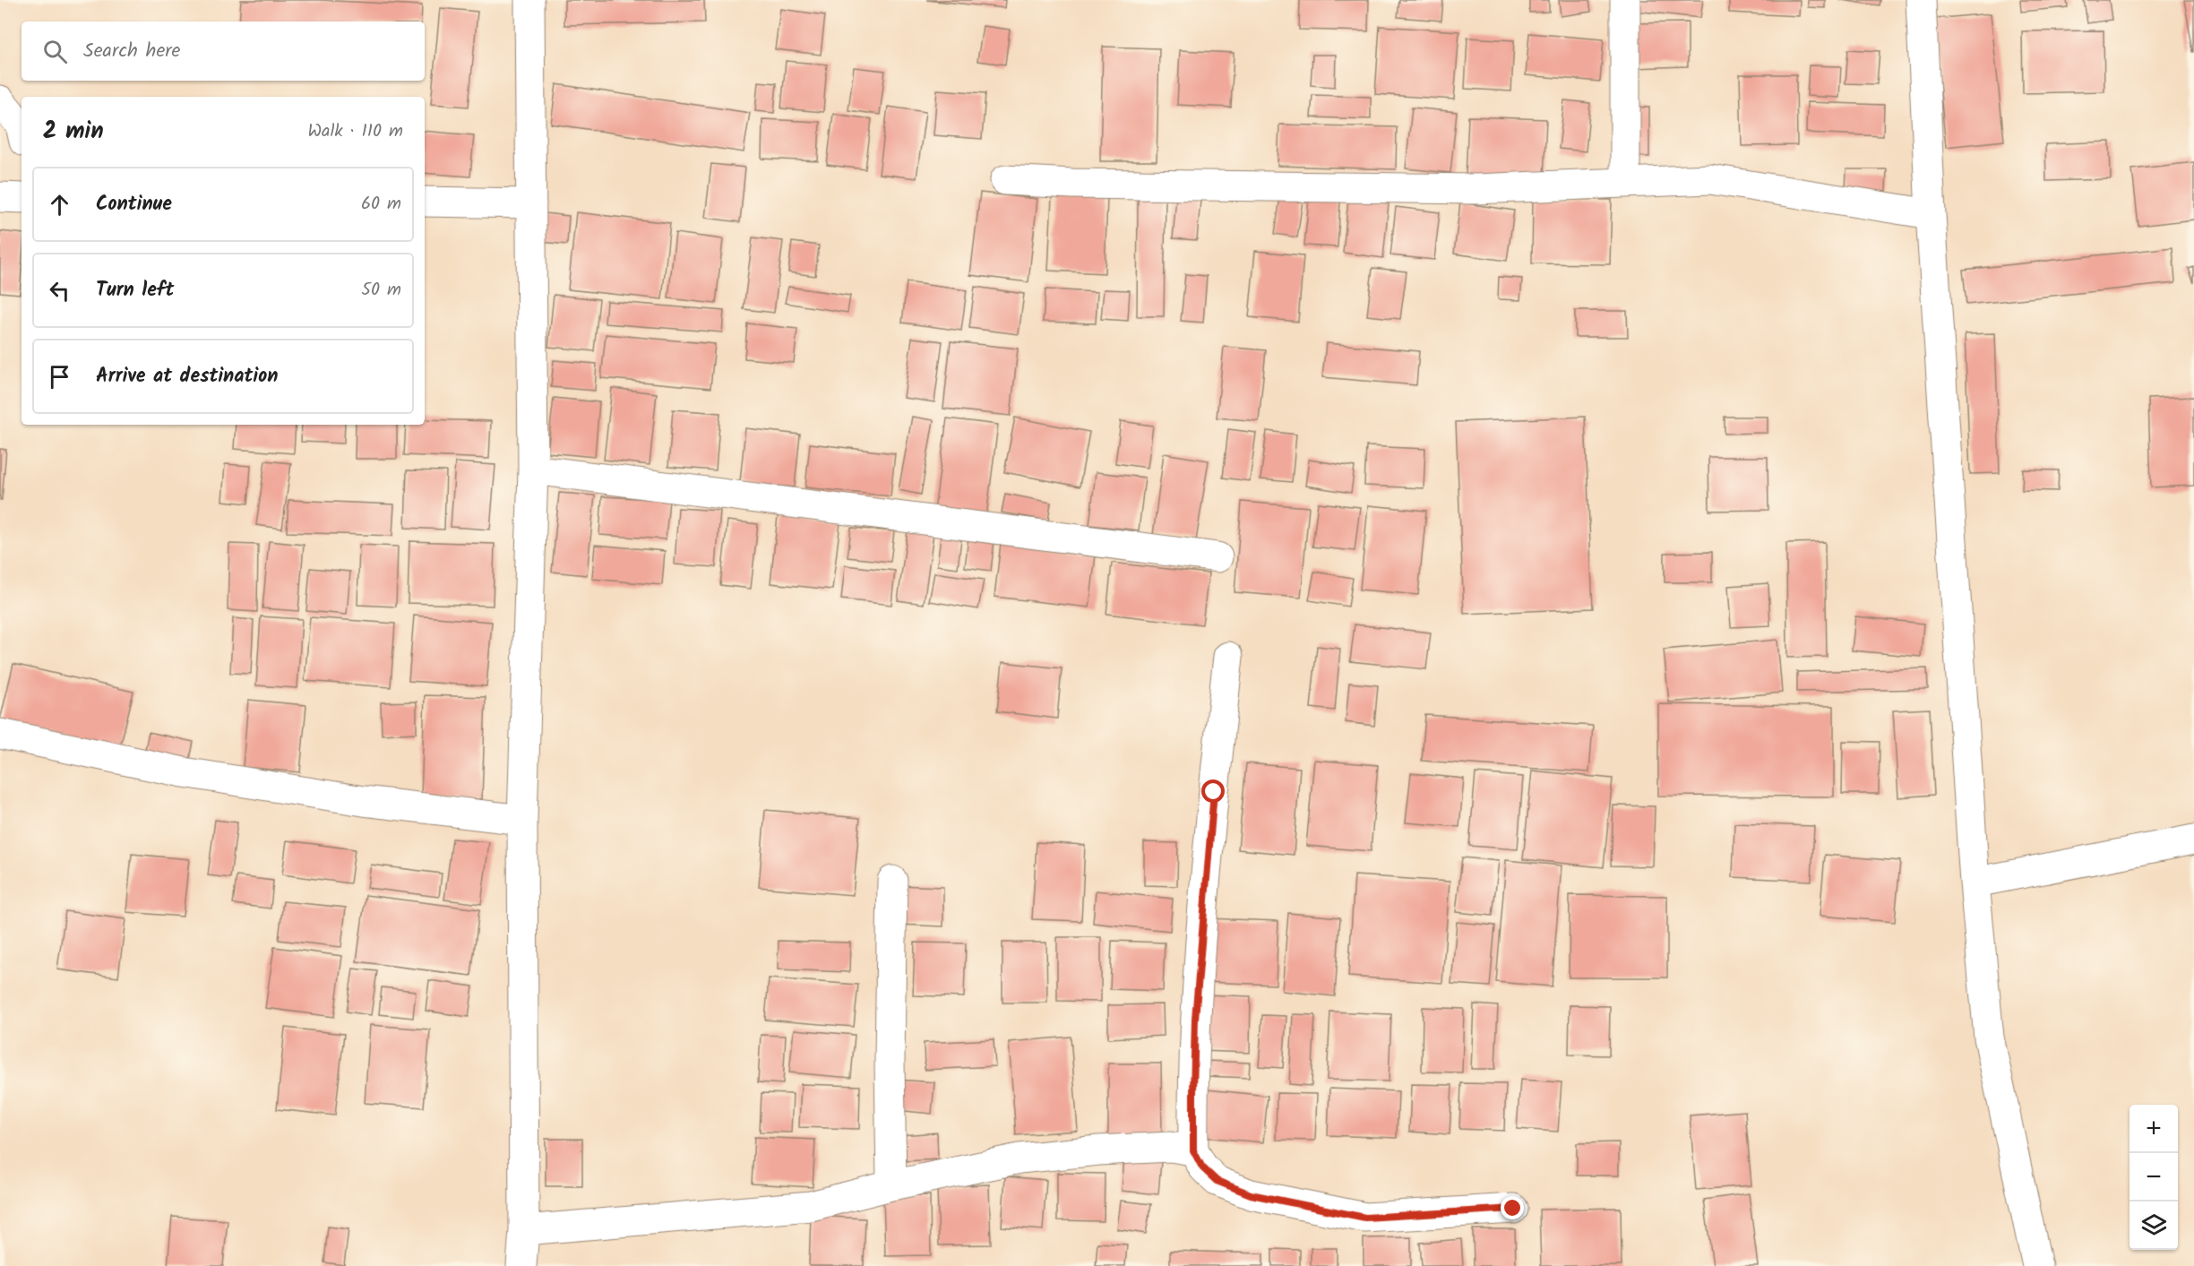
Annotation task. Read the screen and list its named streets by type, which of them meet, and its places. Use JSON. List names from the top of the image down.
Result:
{
  "page": {
    "search": "Search here",
    "heading": ["2 min", "Walk · 110 m"],
    "list": [
      ["Continue", "60 m"],
      ["Turn left", "50 m"],
      "Arrive at destination"
    ],
    "map_buttons": ["+", "−"]
  }
}
